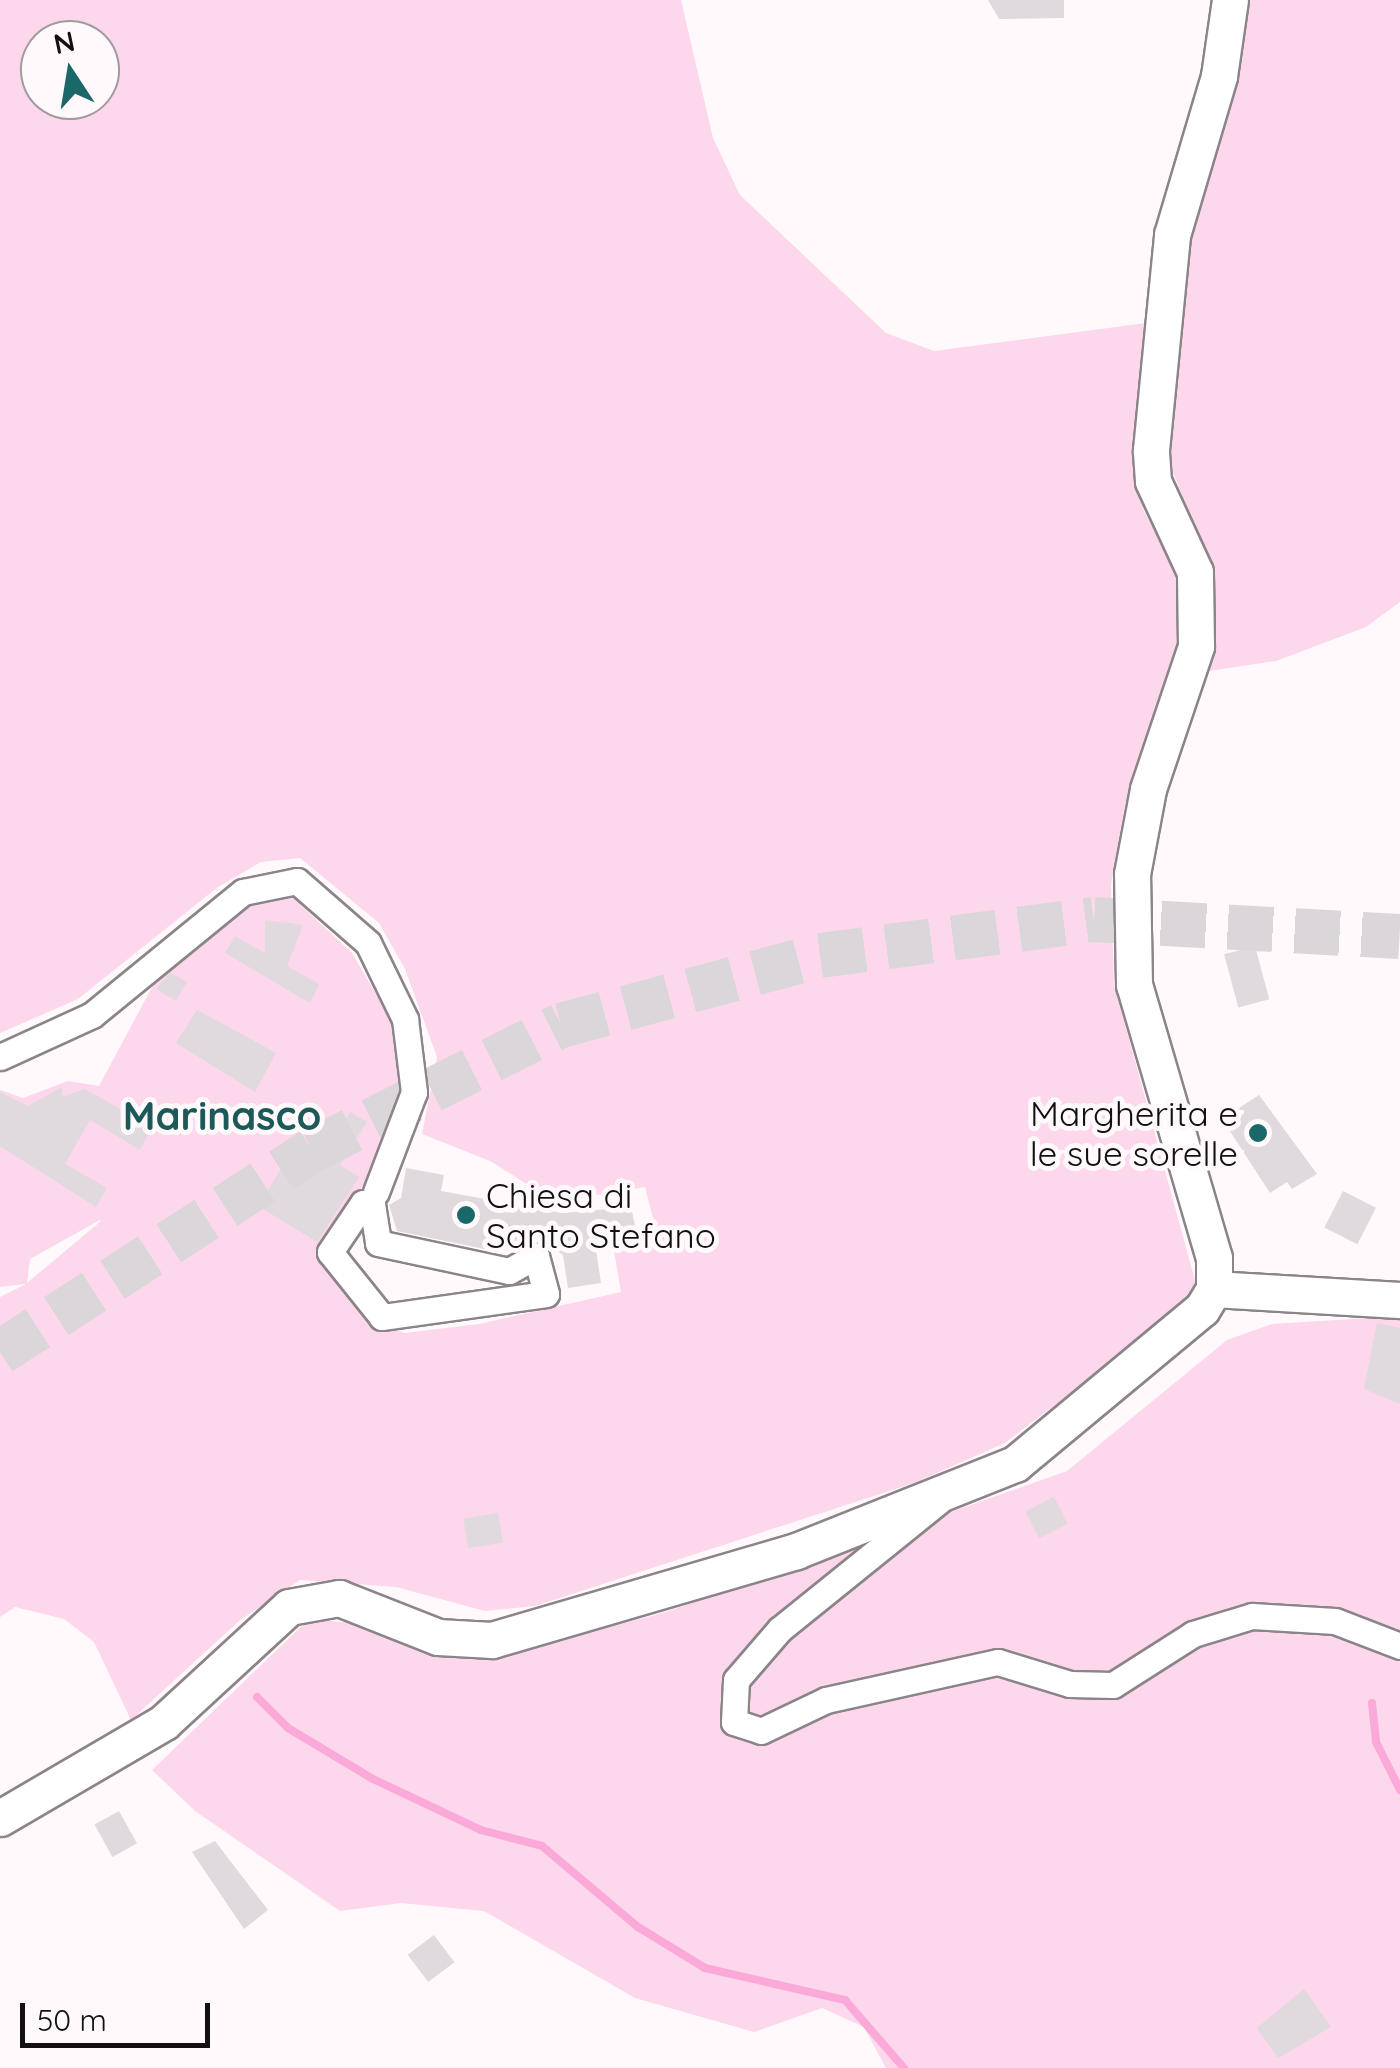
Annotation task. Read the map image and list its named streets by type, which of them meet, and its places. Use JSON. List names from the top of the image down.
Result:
{
  "districts": ["Marinasco"],
  "places": ["Margherita e le sue sorelle", "Chiesa di Santo Stefano"],
  "scale_bar": "50 m",
  "north": "top"
}
